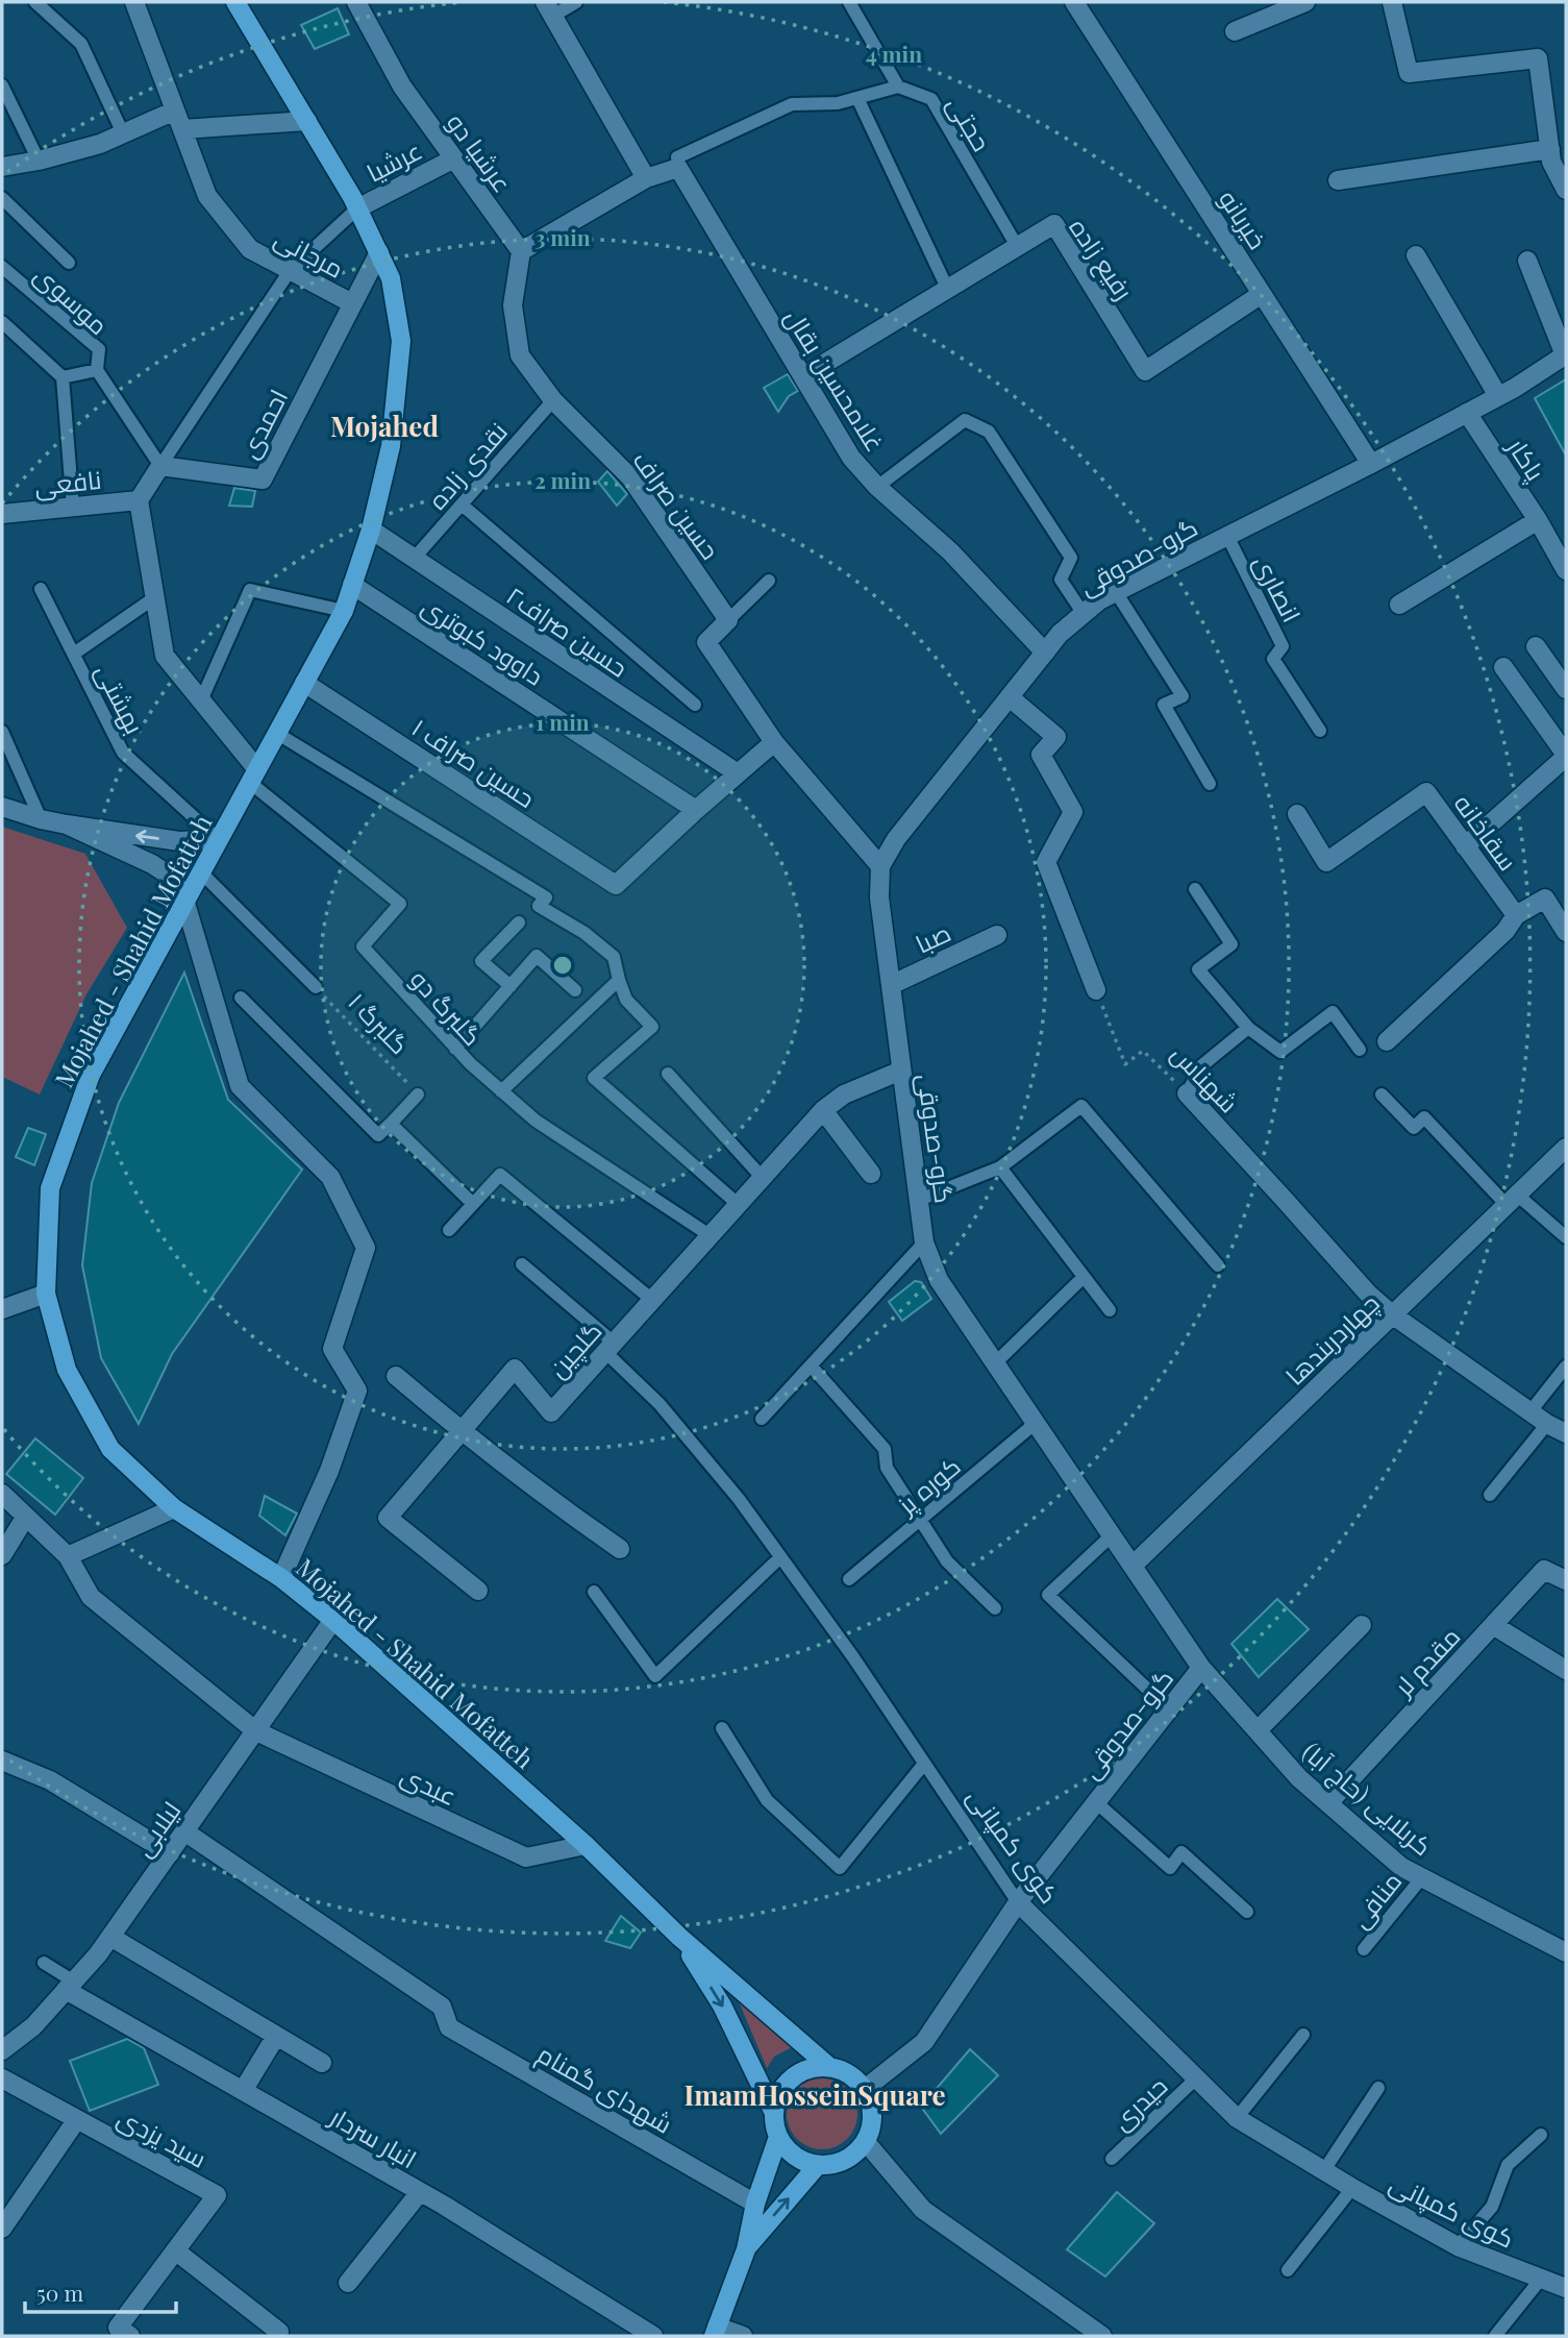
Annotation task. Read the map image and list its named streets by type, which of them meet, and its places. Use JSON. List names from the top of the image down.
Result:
{
  "streets": {
    "main road": ["Mojahed - Shahid Mofatteh"],
    "street": [
      "عرشیا دو",
      "عرشیا",
      "خیربانو",
      "مرجانی",
      "رفیع زاده",
      "غلامحسین بقال",
      "احمدی",
      "پاکار",
      "نافعی",
      "حسین صراف",
      "گرو-صدوقی",
      "حسین صراف۲",
      "داوود کبوتری",
      "حسین صراف ۱",
      "سقاخانه",
      "صبا",
      "شهناس",
      "چهاردربندها",
      "گلچین",
      "مقدم لر",
      "عبدی",
      "کربلایی (حاج آبا)",
      "لیلابی",
      "کوی کمپانی",
      "شهدای گمنام",
      "سید یزدی",
      "انبار سردار"
    ],
    "lane": [
      "حجتی",
      "موسوی",
      "نقدی زاده",
      "انصاری",
      "بهشتی",
      "گلبرگ دو",
      "گلبرگ ۱",
      "کوره پز",
      "منافی",
      "حیدری"
    ]
  },
  "crossings": [
    ["حجتی", "رفیع زاده"],
    ["عرشیا دو", "عرشیا"],
    ["عرشیا دو", "حسین صراف"],
    ["عرشیا", "Mojahed - Shahid Mofatteh"],
    ["خیربانو", "رفیع زاده"],
    ["خیربانو", "گرو-صدوقی"],
    ["مرجانی", "احمدی"],
    ["رفیع زاده", "غلامحسین بقال"],
    ["غلامحسین بقال", "گرو-صدوقی"],
    ["احمدی", "Mojahed - Shahid Mofatteh"],
    ["پاکار", "گرو-صدوقی"],
    ["نقدی زاده", "حسین صراف"],
    ["نقدی زاده", "حسین صراف۲"],
    ["گرو-صدوقی", "انصاری"],
    ["گرو-صدوقی", "صبا"],
    ["گرو-صدوقی", "چهاردربندها"],
    ["گرو-صدوقی", "گلچین"],
    ["گرو-صدوقی", "کوره پز"],
    ["گرو-صدوقی", "کربلایی (حاج آبا)"],
    ["گرو-صدوقی", "کوی کمپانی"],
    ["حسین صراف۲", "Mojahed - Shahid Mofatteh"],
    ["داوود کبوتری", "حسین صراف ۱"],
    ["داوود کبوتری", "Mojahed - Shahid Mofatteh"],
    ["بهشتی", "Mojahed - Shahid Mofatteh"],
    ["حسین صراف ۱", "Mojahed - Shahid Mofatteh"],
    ["Mojahed - Shahid Mofatteh", "گلبرگ دو"],
    ["Mojahed - Shahid Mofatteh", "گلبرگ ۱"],
    ["Mojahed - Shahid Mofatteh", "عبدی"],
    ["Mojahed - Shahid Mofatteh", "لیلابی"],
    ["گلبرگ دو", "گلچین"],
    ["شهناس", "چهاردربندها"],
    ["گلچین", "کوی کمپانی"],
    ["مقدم لر", "کربلایی (حاج آبا)"],
    ["عبدی", "لیلابی"],
    ["کربلایی (حاج آبا)", "منافی"],
    ["لیلابی", "شهدای گمنام"],
    ["لیلابی", "انبار سردار"],
    ["کوی کمپانی", "حیدری"]
  ],
  "districts": ["Mojahed", "ImamHosseinSquare"],
  "scale_bar": "50 m",
  "rings": [
    "4 min",
    "3 min",
    "2 min",
    "1 min"
  ]
}
